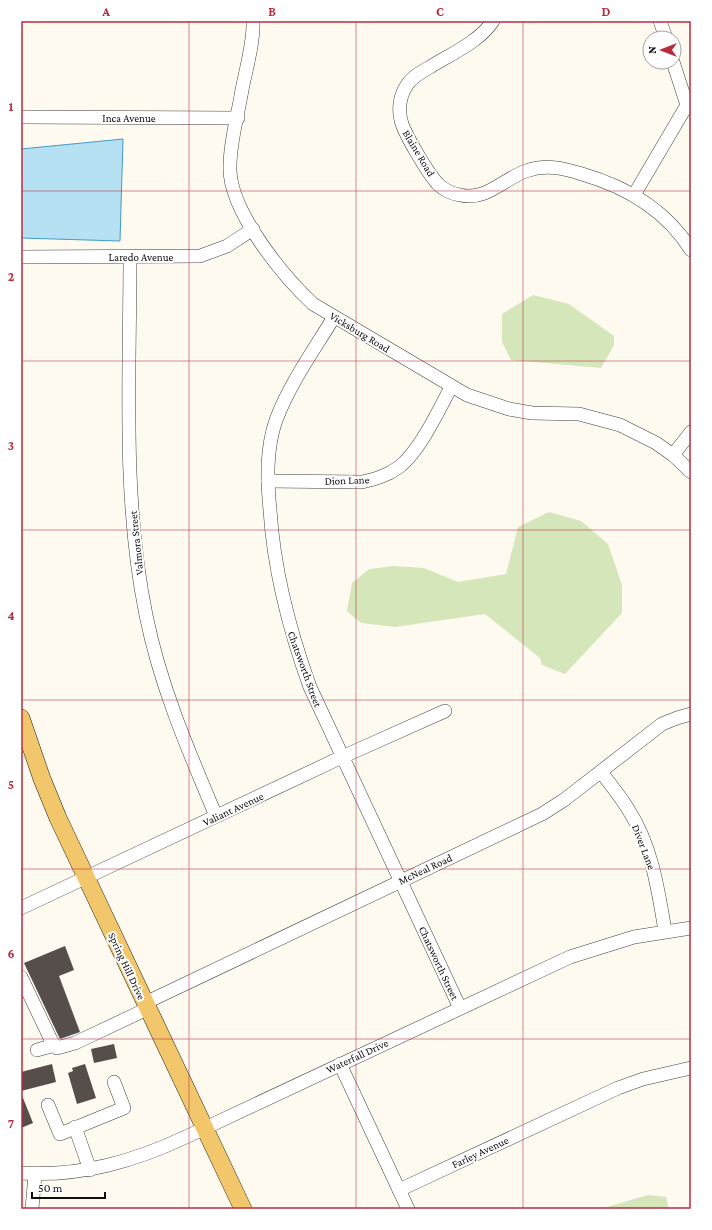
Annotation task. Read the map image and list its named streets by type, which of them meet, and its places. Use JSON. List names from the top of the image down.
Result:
{
  "streets": {
    "main road": ["Spring Hill Drive"],
    "street": [
      "Inca Avenue",
      "Blaine Road",
      "Laredo Avenue",
      "Vicksburg Road",
      "Dion Lane",
      "Valmora Street",
      "Chatsworth Street",
      "Valiant Avenue",
      "Diver Lane",
      "McNeal Road",
      "Waterfall Drive",
      "Farley Avenue"
    ]
  },
  "crossings": [
    ["Inca Avenue", "Vicksburg Road"],
    ["Laredo Avenue", "Vicksburg Road"],
    ["Laredo Avenue", "Valmora Street"],
    ["Vicksburg Road", "Dion Lane"],
    ["Vicksburg Road", "Chatsworth Street"],
    ["Dion Lane", "Chatsworth Street"],
    ["Valmora Street", "Valiant Avenue"],
    ["Chatsworth Street", "Valiant Avenue"],
    ["Chatsworth Street", "McNeal Road"],
    ["Chatsworth Street", "Waterfall Drive"],
    ["Valiant Avenue", "Spring Hill Drive"],
    ["Diver Lane", "McNeal Road"],
    ["Diver Lane", "Waterfall Drive"],
    ["McNeal Road", "Spring Hill Drive"],
    ["Spring Hill Drive", "Waterfall Drive"]
  ],
  "scale_bar": "50 m",
  "north": "left",
  "grid": {
    "columns": [
      "A",
      "B",
      "C",
      "D"
    ],
    "rows": [
      "1",
      "2",
      "3",
      "4",
      "5",
      "6",
      "7"
    ]
  }
}
